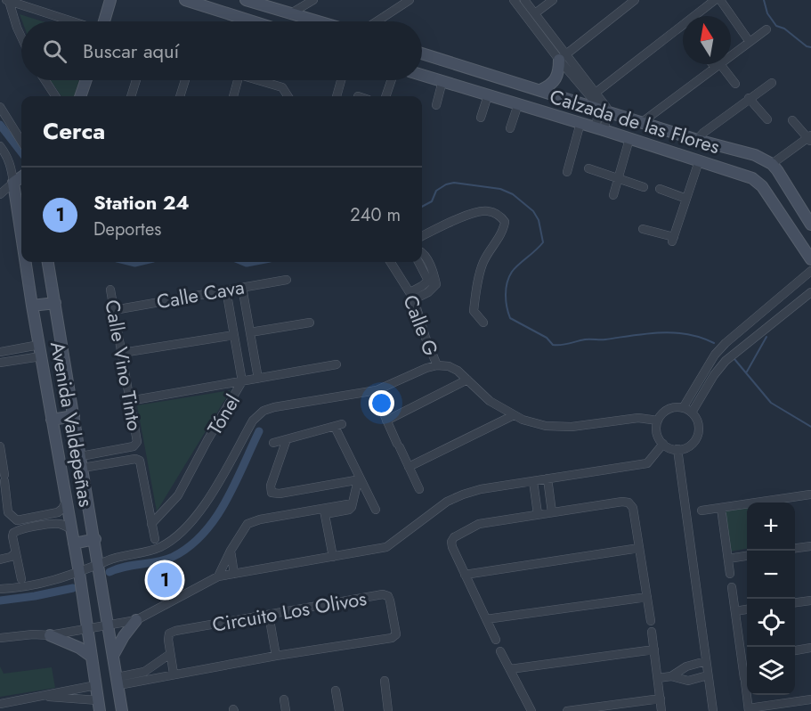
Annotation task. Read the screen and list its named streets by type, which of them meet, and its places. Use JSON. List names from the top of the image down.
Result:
{
  "streets": {
    "street": [
      "Calzada de las Flores",
      "Calle Cava",
      "Calle G",
      "Calle Vino Tinto",
      "Tónel",
      "Avenida Valdepeñas",
      "Circuito Los Olivos"
    ]
  },
  "crossings": [
    ["Calle Cava", "Calle Vino Tinto"],
    ["Calle Cava", "Tónel"],
    ["Avenida Valdepeñas", "Circuito Los Olivos"]
  ],
  "north": "top",
  "page": {
    "search": "Buscar aquí",
    "heading": "Cerca",
    "list": [
      {
        "mark": "1",
        "name": "Station 24",
        "note": "Deportes",
        "value": "240 m"
      }
    ],
    "map_buttons": ["+", "−"],
    "pins": "1"
  }
}
